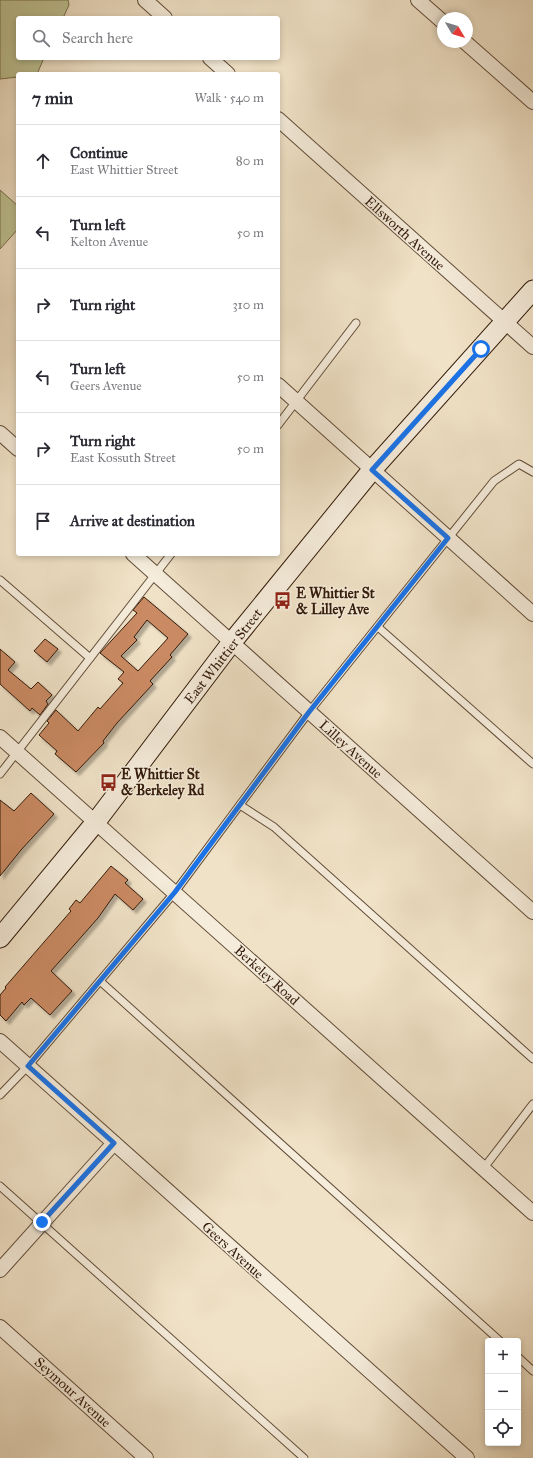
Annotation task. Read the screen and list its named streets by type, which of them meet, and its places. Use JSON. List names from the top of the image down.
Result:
{
  "streets": {
    "street": [
      "Ellsworth Avenue",
      "East Whittier Street",
      "Lilley Avenue",
      "Berkeley Road",
      "Geers Avenue",
      "Seymour Avenue"
    ]
  },
  "crossings": [
    ["Ellsworth Avenue", "East Whittier Street"],
    ["East Whittier Street", "Lilley Avenue"],
    ["East Whittier Street", "Berkeley Road"]
  ],
  "places": {
    "bus stop": ["E Whittier St & Lilley Ave", "E Whittier St & Berkeley Rd"]
  },
  "north": "bottom right",
  "page": {
    "search": "Search here",
    "heading": ["7 min", "Walk · 540 m"],
    "list": [
      ["Continue", "East Whittier Street", "80 m"],
      ["Turn left", "Kelton Avenue", "50 m"],
      ["Turn right", "310 m"],
      ["Turn left", "Geers Avenue", "50 m"],
      ["Turn right", "East Kossuth Street", "50 m"],
      "Arrive at destination"
    ],
    "map_buttons": ["+", "−"]
  }
}
